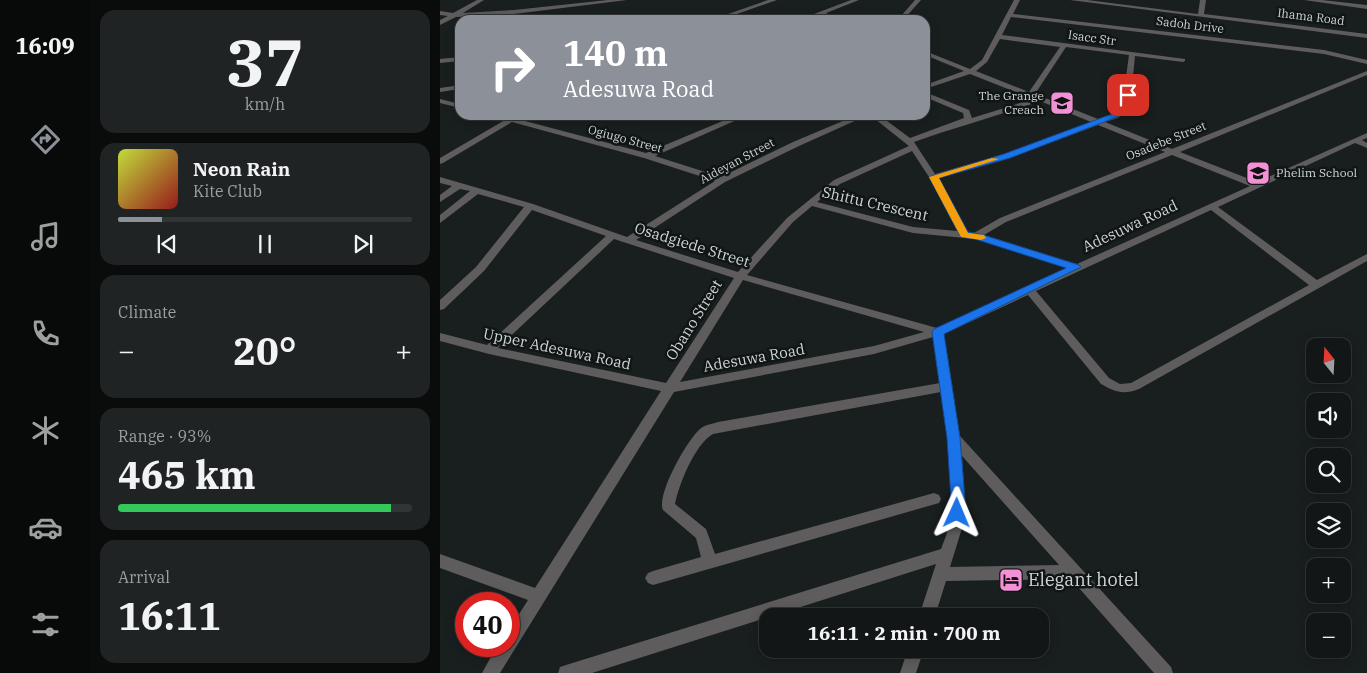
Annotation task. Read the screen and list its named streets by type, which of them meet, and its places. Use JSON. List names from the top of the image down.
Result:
{
  "streets": {
    "street": [
      "Ihama Road",
      "Sadoh Drive",
      "Isacc Str",
      "Ogiugo Street",
      "Osadebe Street",
      "Aideyan Street",
      "Shittu Crescent",
      "Adesuwa Road",
      "Osadgiede Street",
      "Obano Street",
      "Upper Adesuwa Road"
    ]
  },
  "crossings": [
    ["Ogiugo Street", "Aideyan Street"],
    ["Osadebe Street", "Shittu Crescent"],
    ["Aideyan Street", "Osadgiede Street"],
    ["Shittu Crescent", "Adesuwa Road"],
    ["Shittu Crescent", "Obano Street"],
    ["Adesuwa Road", "Osadgiede Street"],
    ["Adesuwa Road", "Obano Street"],
    ["Adesuwa Road", "Upper Adesuwa Road"],
    ["Osadgiede Street", "Obano Street"],
    ["Obano Street", "Upper Adesuwa Road"]
  ],
  "places": {
    "school or university": ["The Grange Creach", "Phelim School"],
    "hotel": ["Elegant hotel"]
  },
  "north": "top",
  "page": {
    "tabs": "16:09",
    "tile": [
      ["37", "km/h"],
      "Climate",
      ["Range · 93%", "465 km"],
      ["Arrival", "16:11"]
    ],
    "turn": ["140 m", "Adesuwa Road"],
    "song": ["Neon Rain", "Kite Club"],
    "heat": ["−", "20°", "+"],
    "map_buttons": ["+", "−"],
    "limit": "40",
    "trip": "16:11 · 2 min · 700 m"
  }
}
